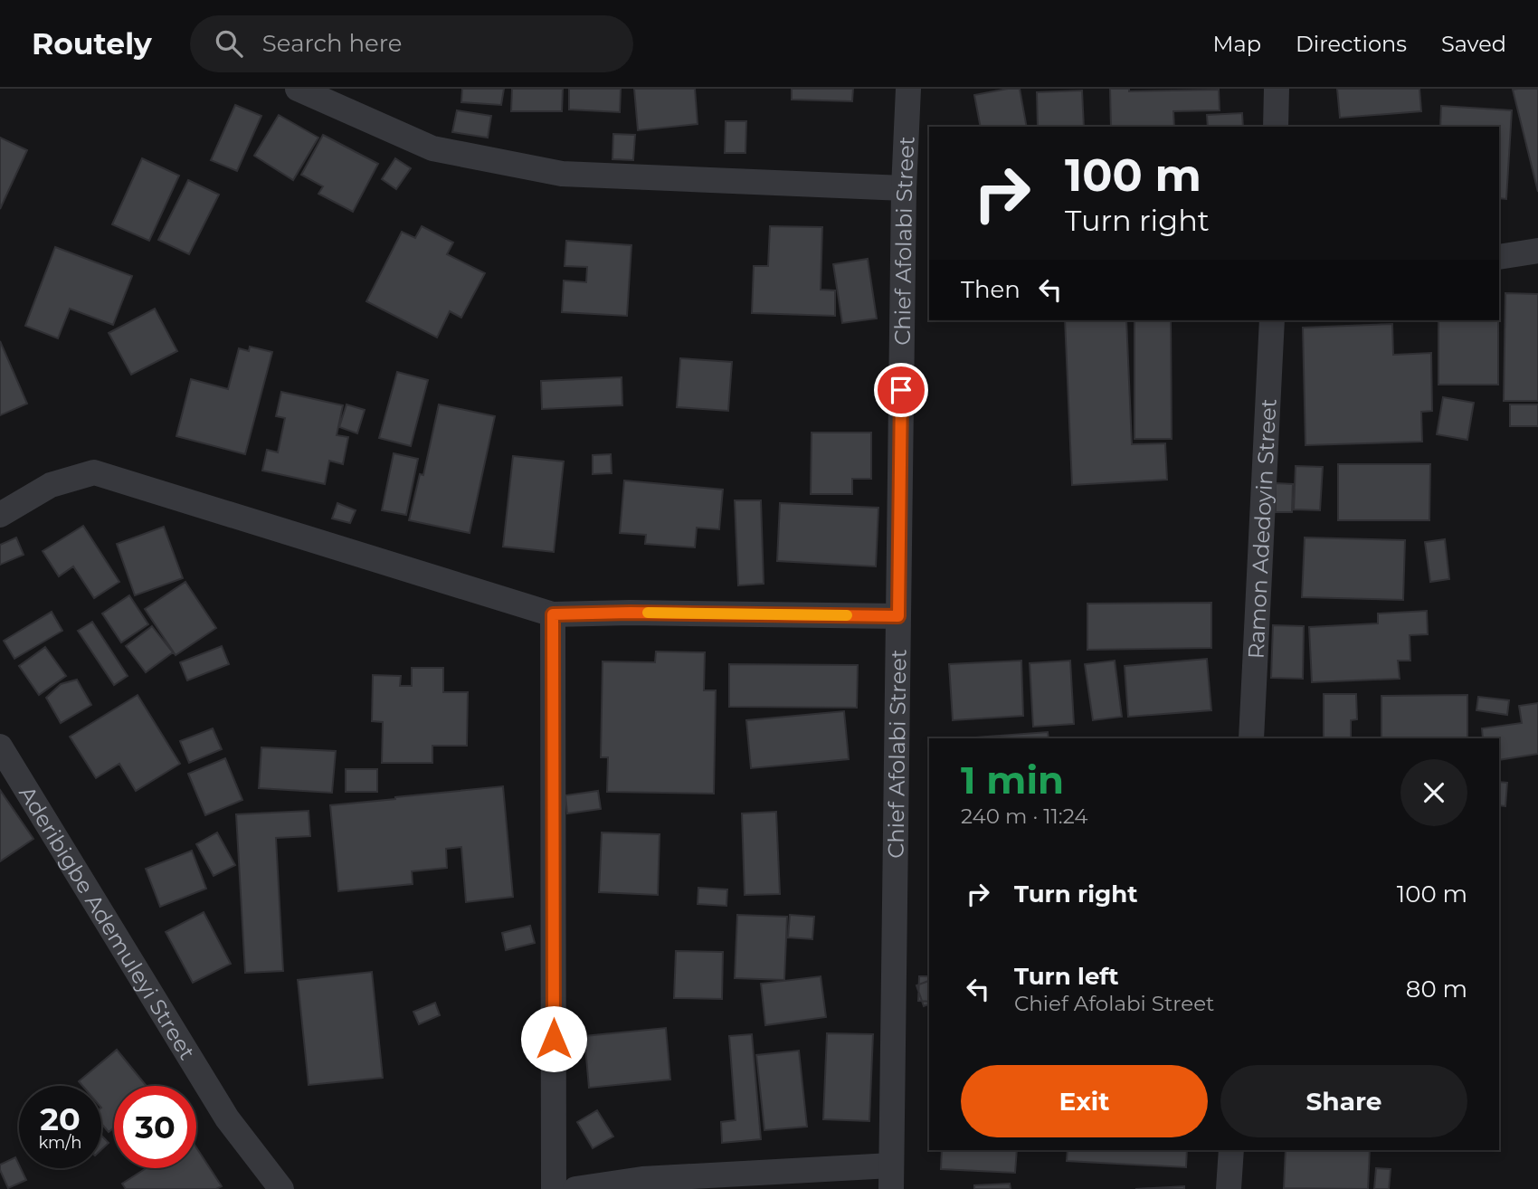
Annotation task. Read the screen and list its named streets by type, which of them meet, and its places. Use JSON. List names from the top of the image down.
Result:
{
  "streets": {
    "street": ["Chief Afolabi Street", "Ramon Adedoyin Street", "Aderibigbe Ademuleyi Street"]
  },
  "page": {
    "header": "Routely",
    "search": "Search here",
    "nav": ["Map", "Directions", "Saved"],
    "turn": ["100 m", "Turn right"],
    "then": "Then",
    "heading": ["1 min", "240 m · 11:24"],
    "list": [
      {
        "name": "Turn right",
        "value": "100 m"
      },
      {
        "name": "Turn left",
        "note": "Chief Afolabi Street",
        "value": "80 m"
      }
    ],
    "buttons": ["Exit", "Share"],
    "speed": "20 km/h",
    "limit": "30"
  }
}
